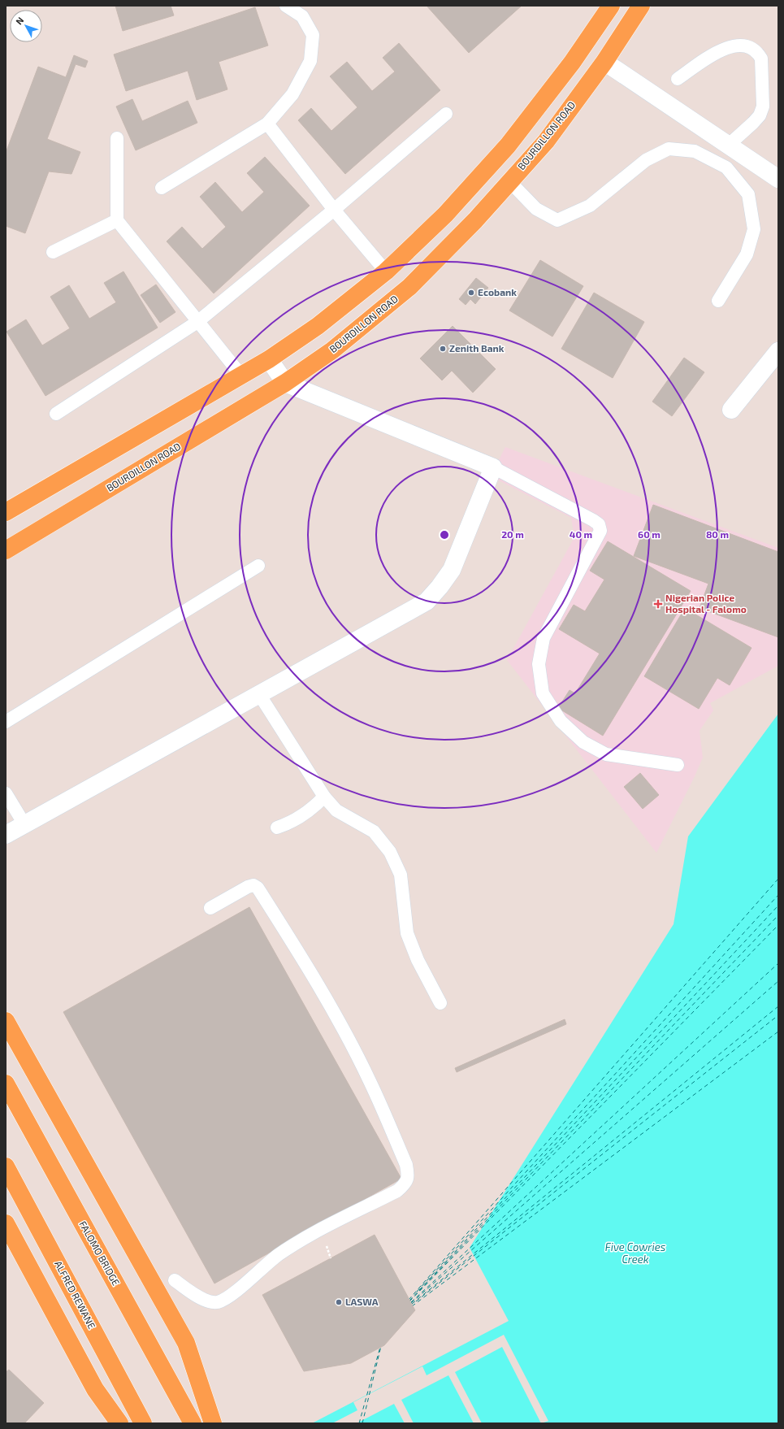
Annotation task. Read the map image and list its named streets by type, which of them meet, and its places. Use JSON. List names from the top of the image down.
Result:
{
  "streets": {
    "main road": ["BOURDILLON ROAD", "FALOMO BRIDGE", "ALFRED REWANE"]
  },
  "water": ["Five Cowries Creek"],
  "places": {
    "other": ["Ecobank", "Zenith Bank", "LASWA"],
    "health": ["Nigerian Police Hospital - Falomo"]
  },
  "north": "top left",
  "rings": [
    "20 m",
    "40 m",
    "60 m",
    "80 m"
  ]
}
